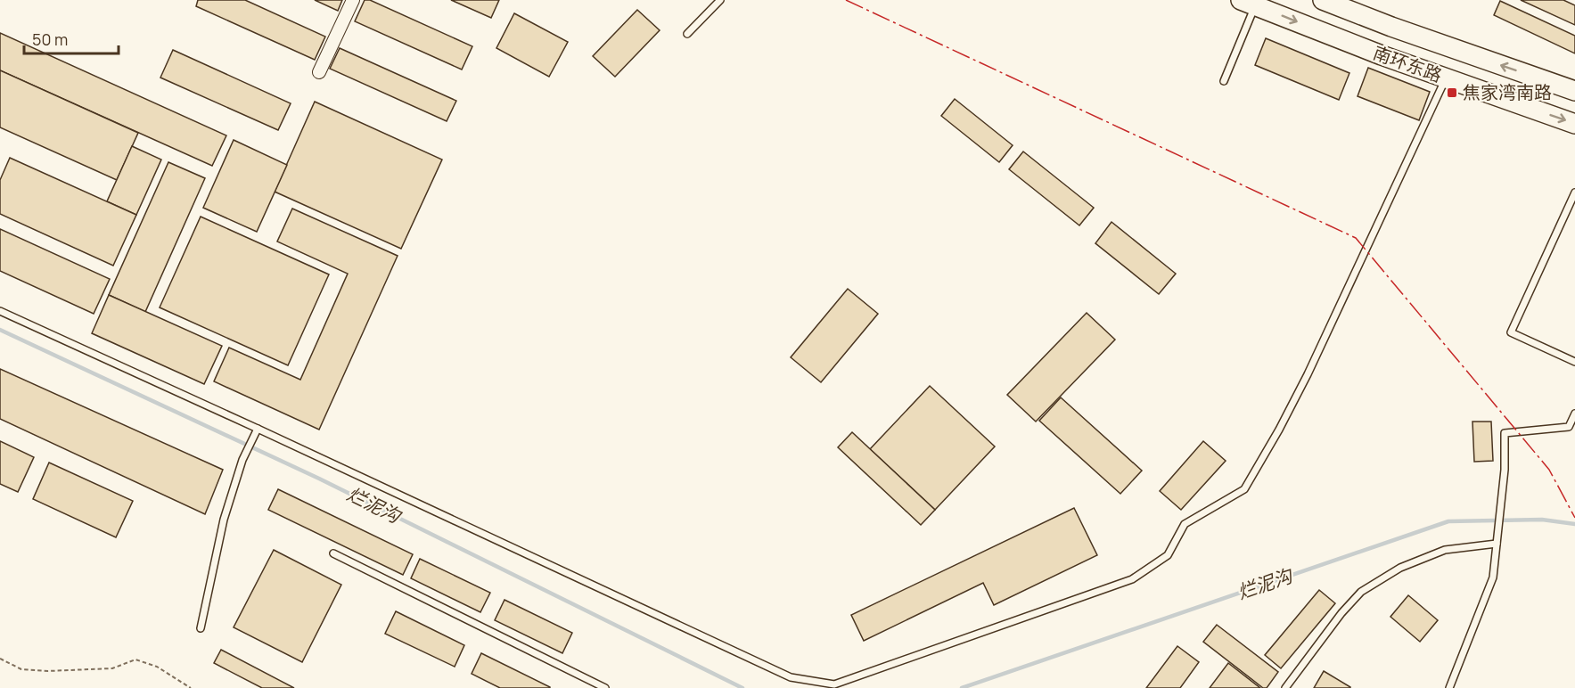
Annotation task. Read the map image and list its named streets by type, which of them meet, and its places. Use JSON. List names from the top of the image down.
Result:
{
  "streets": {
    "highway": ["南环东路"]
  },
  "water": ["烂泥沟"],
  "places": {
    "transit": ["焦家湾南路"]
  },
  "scale_bar": "50 m"
}
